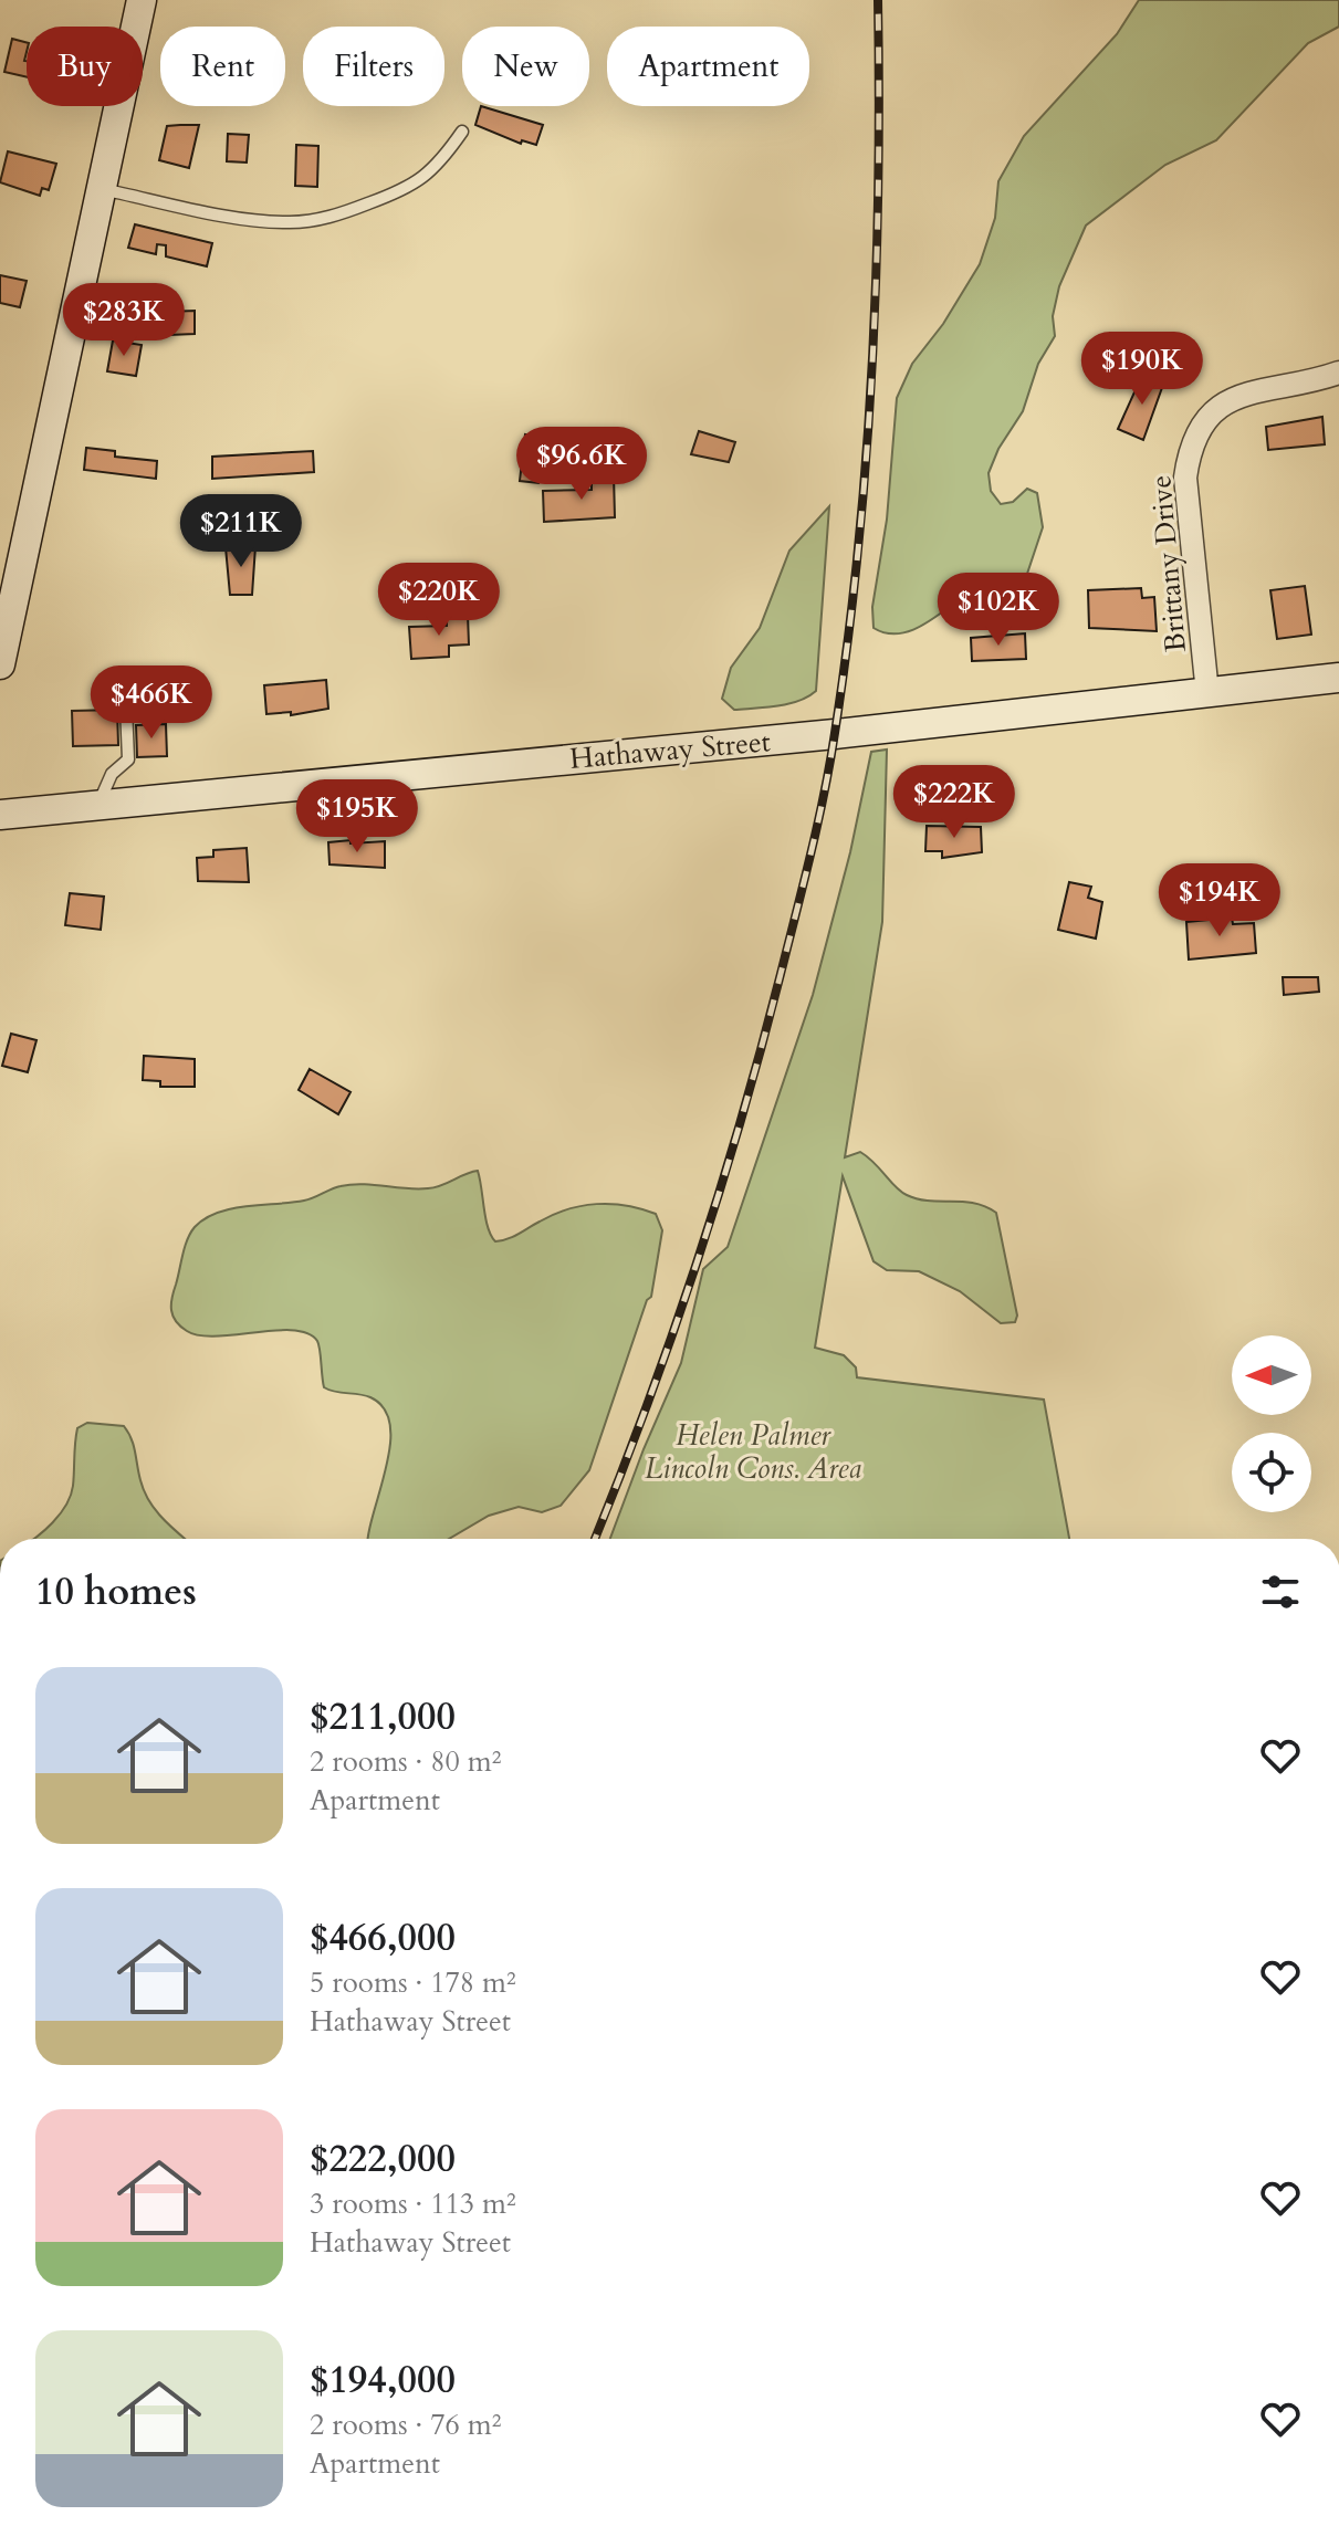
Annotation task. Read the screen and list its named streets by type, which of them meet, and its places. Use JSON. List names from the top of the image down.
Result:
{
  "streets": {
    "street": ["Brittany Drive", "Hathaway Street"]
  },
  "crossings": [
    ["Brittany Drive", "Hathaway Street"]
  ],
  "parks": ["Helen Palmer Lincoln Cons. Area"],
  "north": "left",
  "page": {
    "chip": [
      "Buy",
      "Rent",
      "Filters",
      "New",
      "Apartment"
    ],
    "price": [
      "$283K",
      "$190K",
      "$96.6K",
      "$211K",
      "$220K",
      "$102K",
      "$466K",
      "$222K",
      "$195K",
      "$194K"
    ],
    "heading": "10 homes",
    "list": [
      {
        "name": "$211,000",
        "note": "2 rooms · 80 m² · Apartment"
      },
      {
        "name": "$466,000",
        "note": "5 rooms · 178 m² · Hathaway Street"
      },
      {
        "name": "$222,000",
        "note": "3 rooms · 113 m² · Hathaway Street"
      },
      {
        "name": "$194,000",
        "note": "2 rooms · 76 m² · Apartment"
      }
    ]
  }
}
